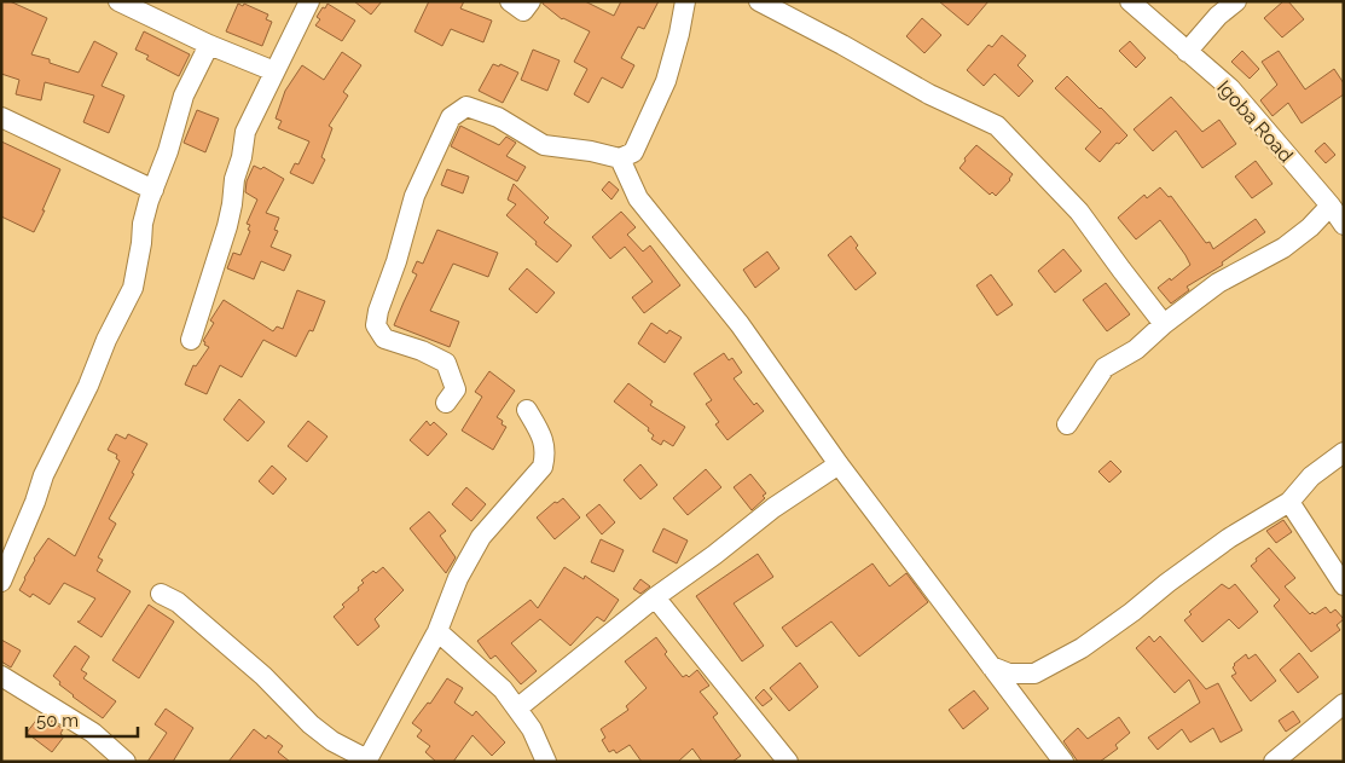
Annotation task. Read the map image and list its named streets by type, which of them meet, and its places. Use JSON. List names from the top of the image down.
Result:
{
  "streets": {
    "street": ["Igoba Road"]
  },
  "scale_bar": "50 m"
}
